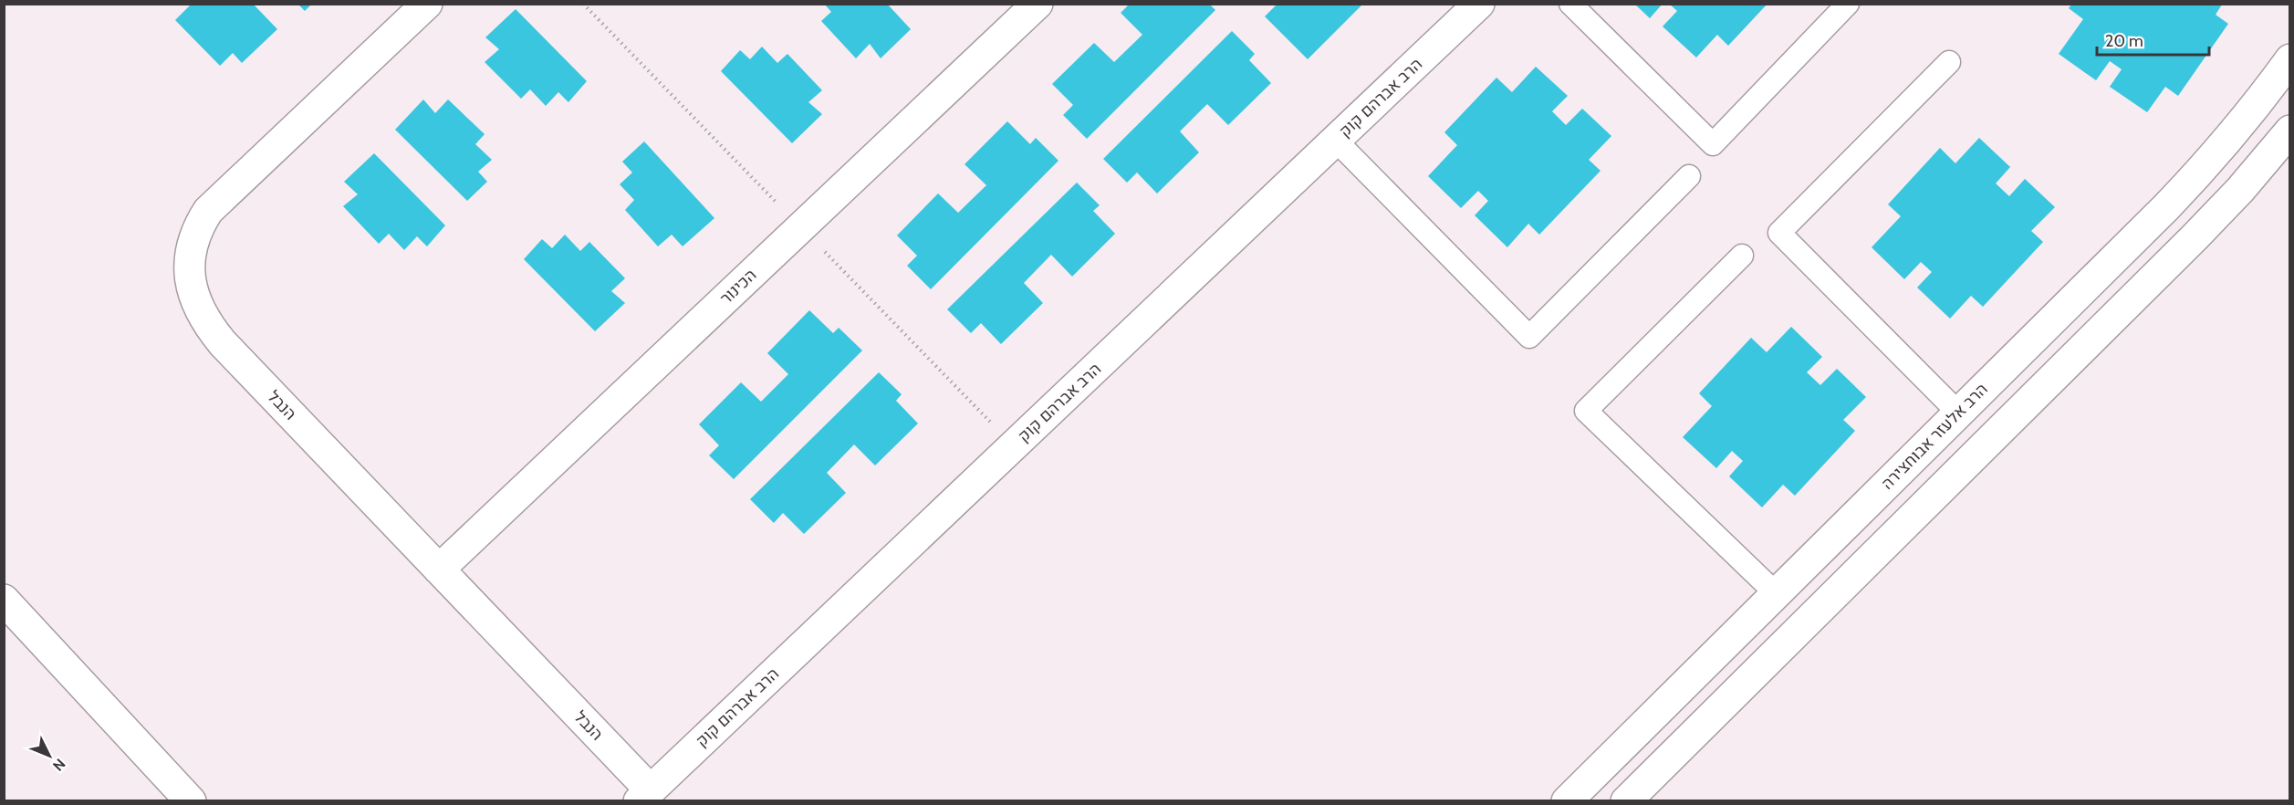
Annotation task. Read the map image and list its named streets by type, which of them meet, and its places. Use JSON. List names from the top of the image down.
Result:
{
  "streets": {
    "street": [
      "הרב אברהם קוק",
      "הכינור",
      "הנבל",
      "הרב אלעזר אבוחצירה"
    ]
  },
  "crossings": [
    ["הרב אברהם קוק", "הנבל"],
    ["הכינור", "הנבל"]
  ],
  "scale_bar": "20 m",
  "north": "bottom right"
}
